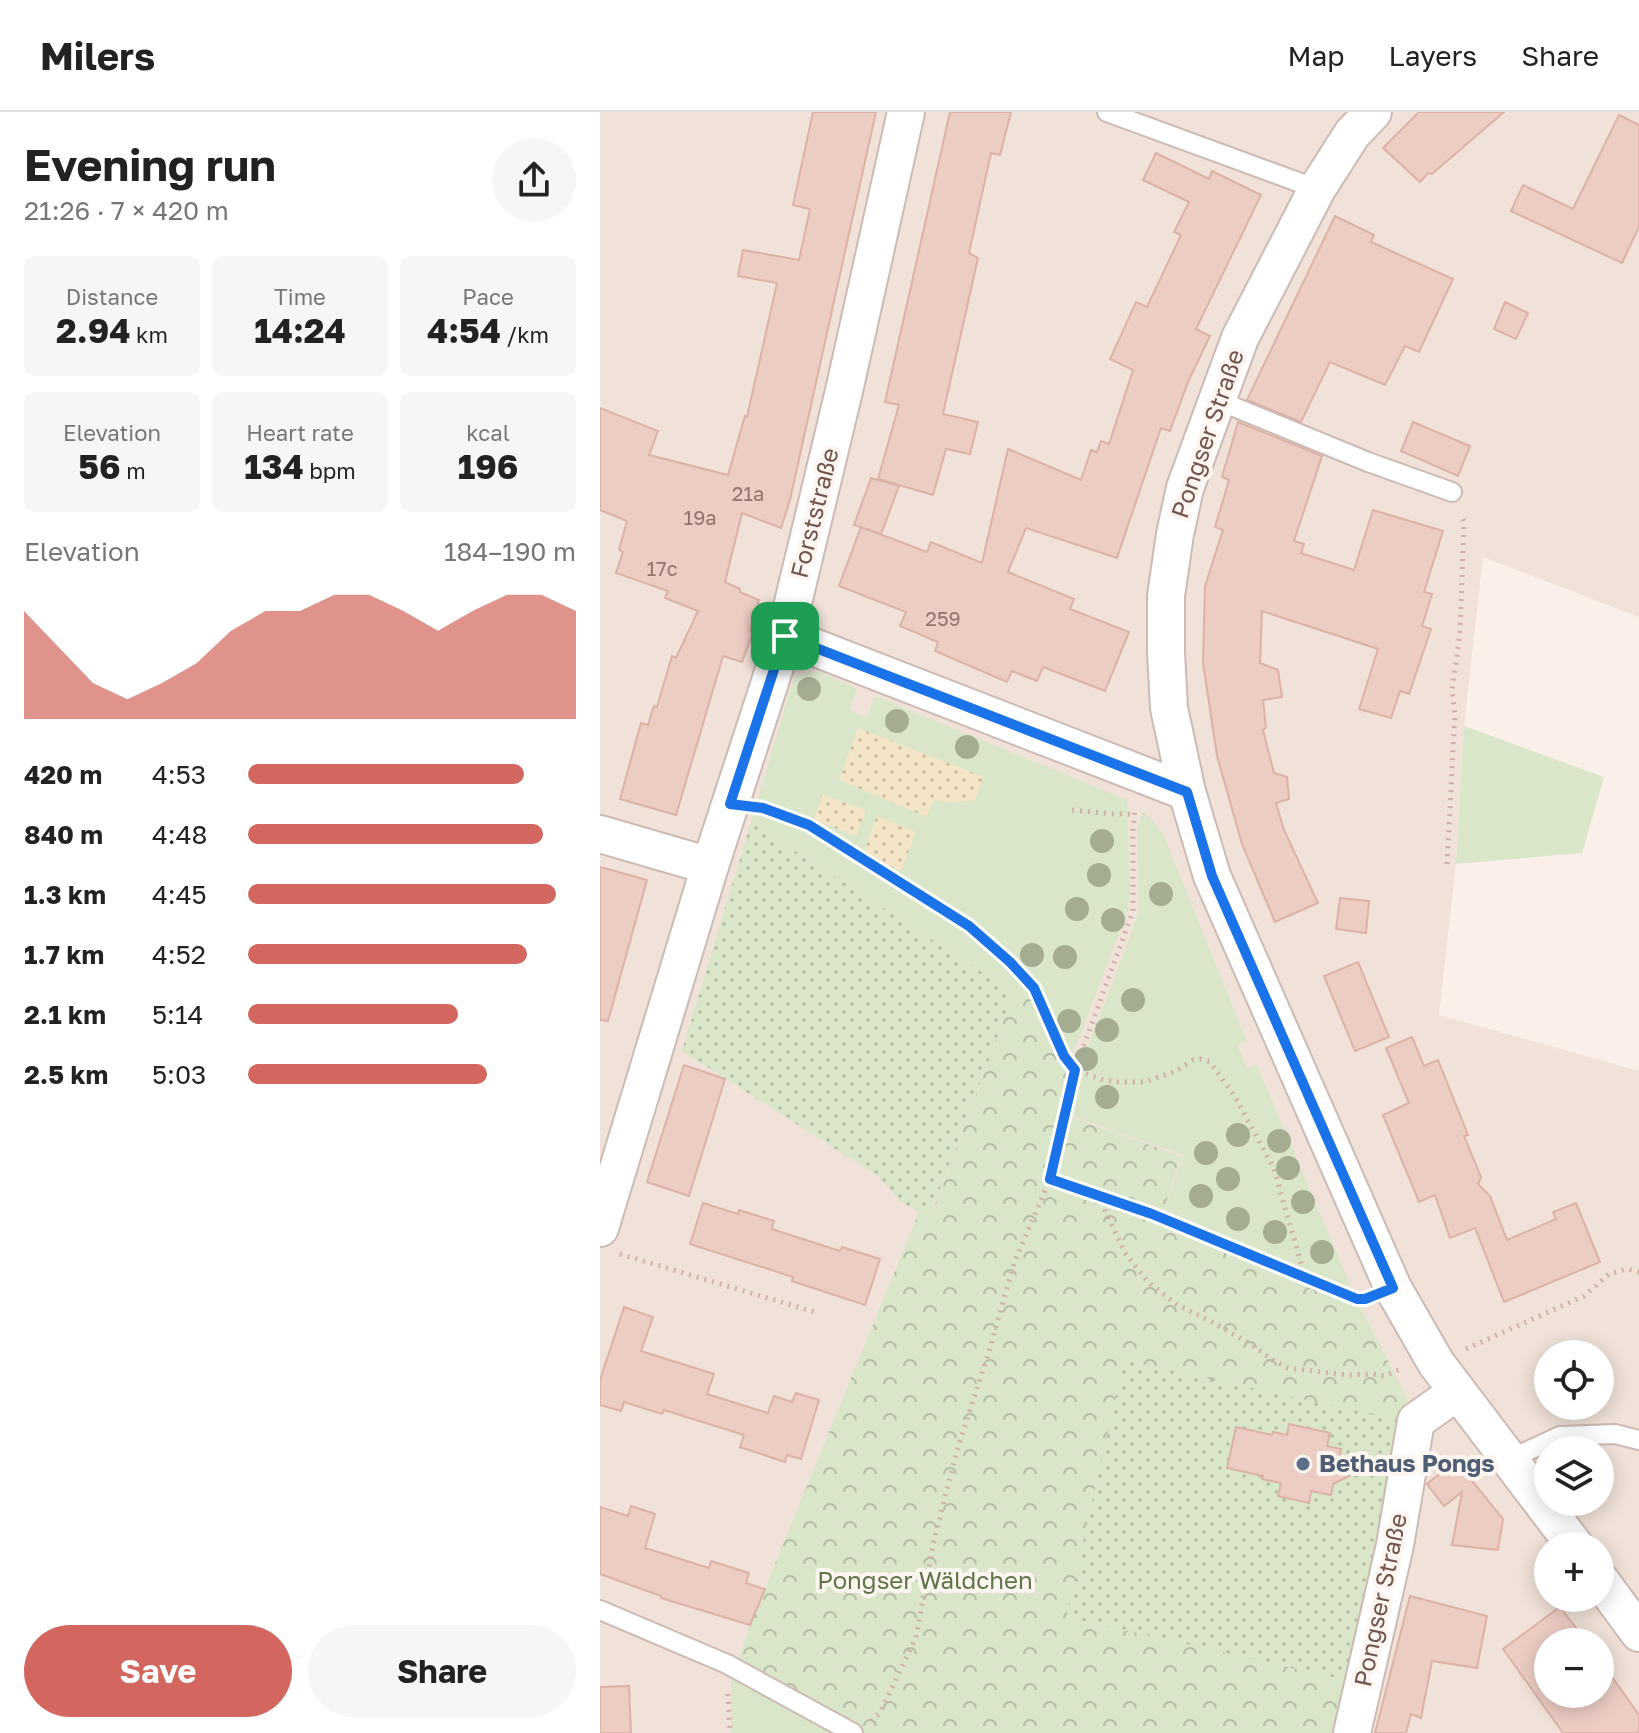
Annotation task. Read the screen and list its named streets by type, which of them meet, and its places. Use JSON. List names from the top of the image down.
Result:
{
  "streets": {
    "street": ["Pongser Straße", "Forststraße"]
  },
  "parks": ["Pongser Wäldchen"],
  "places": ["Bethaus Pongs"],
  "house_numbers": [
    "21a",
    "19a",
    "17c",
    "259"
  ],
  "page": {
    "header": "Milers",
    "nav": ["Map", "Layers", "Share"],
    "heading": ["Evening run", "21:26 · 7 × 420 m"],
    "stats": [
      ["Distance", "2.94 km"],
      ["Time", "14:24"],
      ["Pace", "4:54 /km"],
      ["Elevation", "56 m"],
      ["Heart rate", "134 bpm"],
      ["kcal", "196"]
    ],
    "chart": ["Elevation", "184–190 m"],
    "list": [
      {
        "name": "420 m",
        "note": "4:53"
      },
      {
        "name": "840 m",
        "note": "4:48"
      },
      {
        "name": "1.3 km",
        "note": "4:45"
      },
      {
        "name": "1.7 km",
        "note": "4:52"
      },
      {
        "name": "2.1 km",
        "note": "5:14"
      },
      {
        "name": "2.5 km",
        "note": "5:03"
      }
    ],
    "map_buttons": ["+", "−"],
    "buttons": ["Save", "Share"]
  }
}
